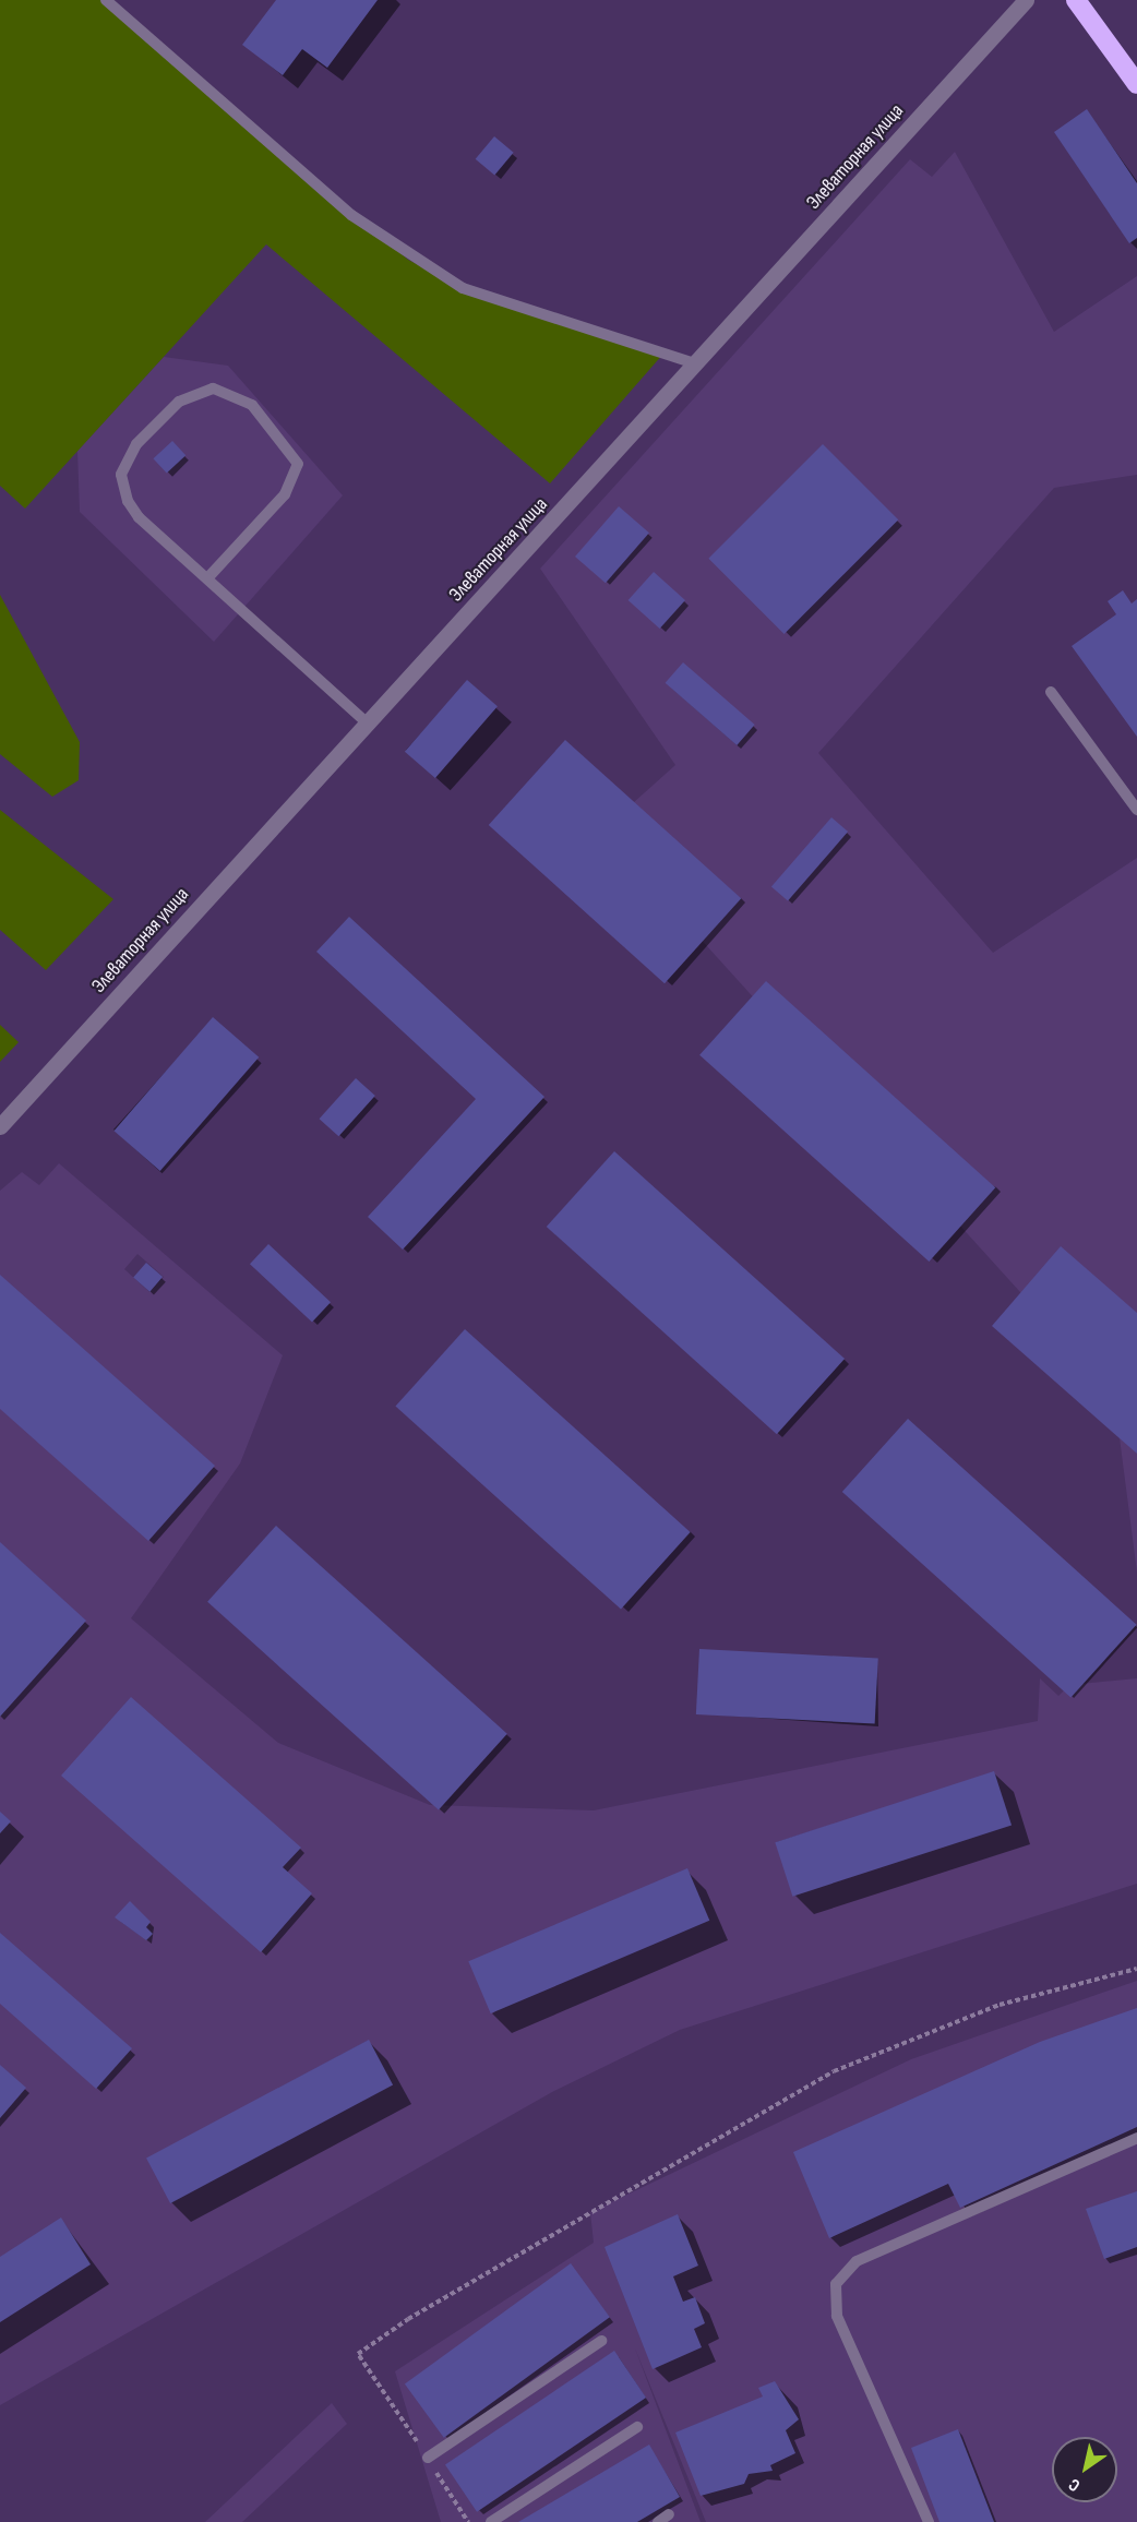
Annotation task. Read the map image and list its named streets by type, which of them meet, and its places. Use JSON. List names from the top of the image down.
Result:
{
  "streets": {
    "street": ["Элеваторная улица"]
  },
  "north": "bottom left"
}
